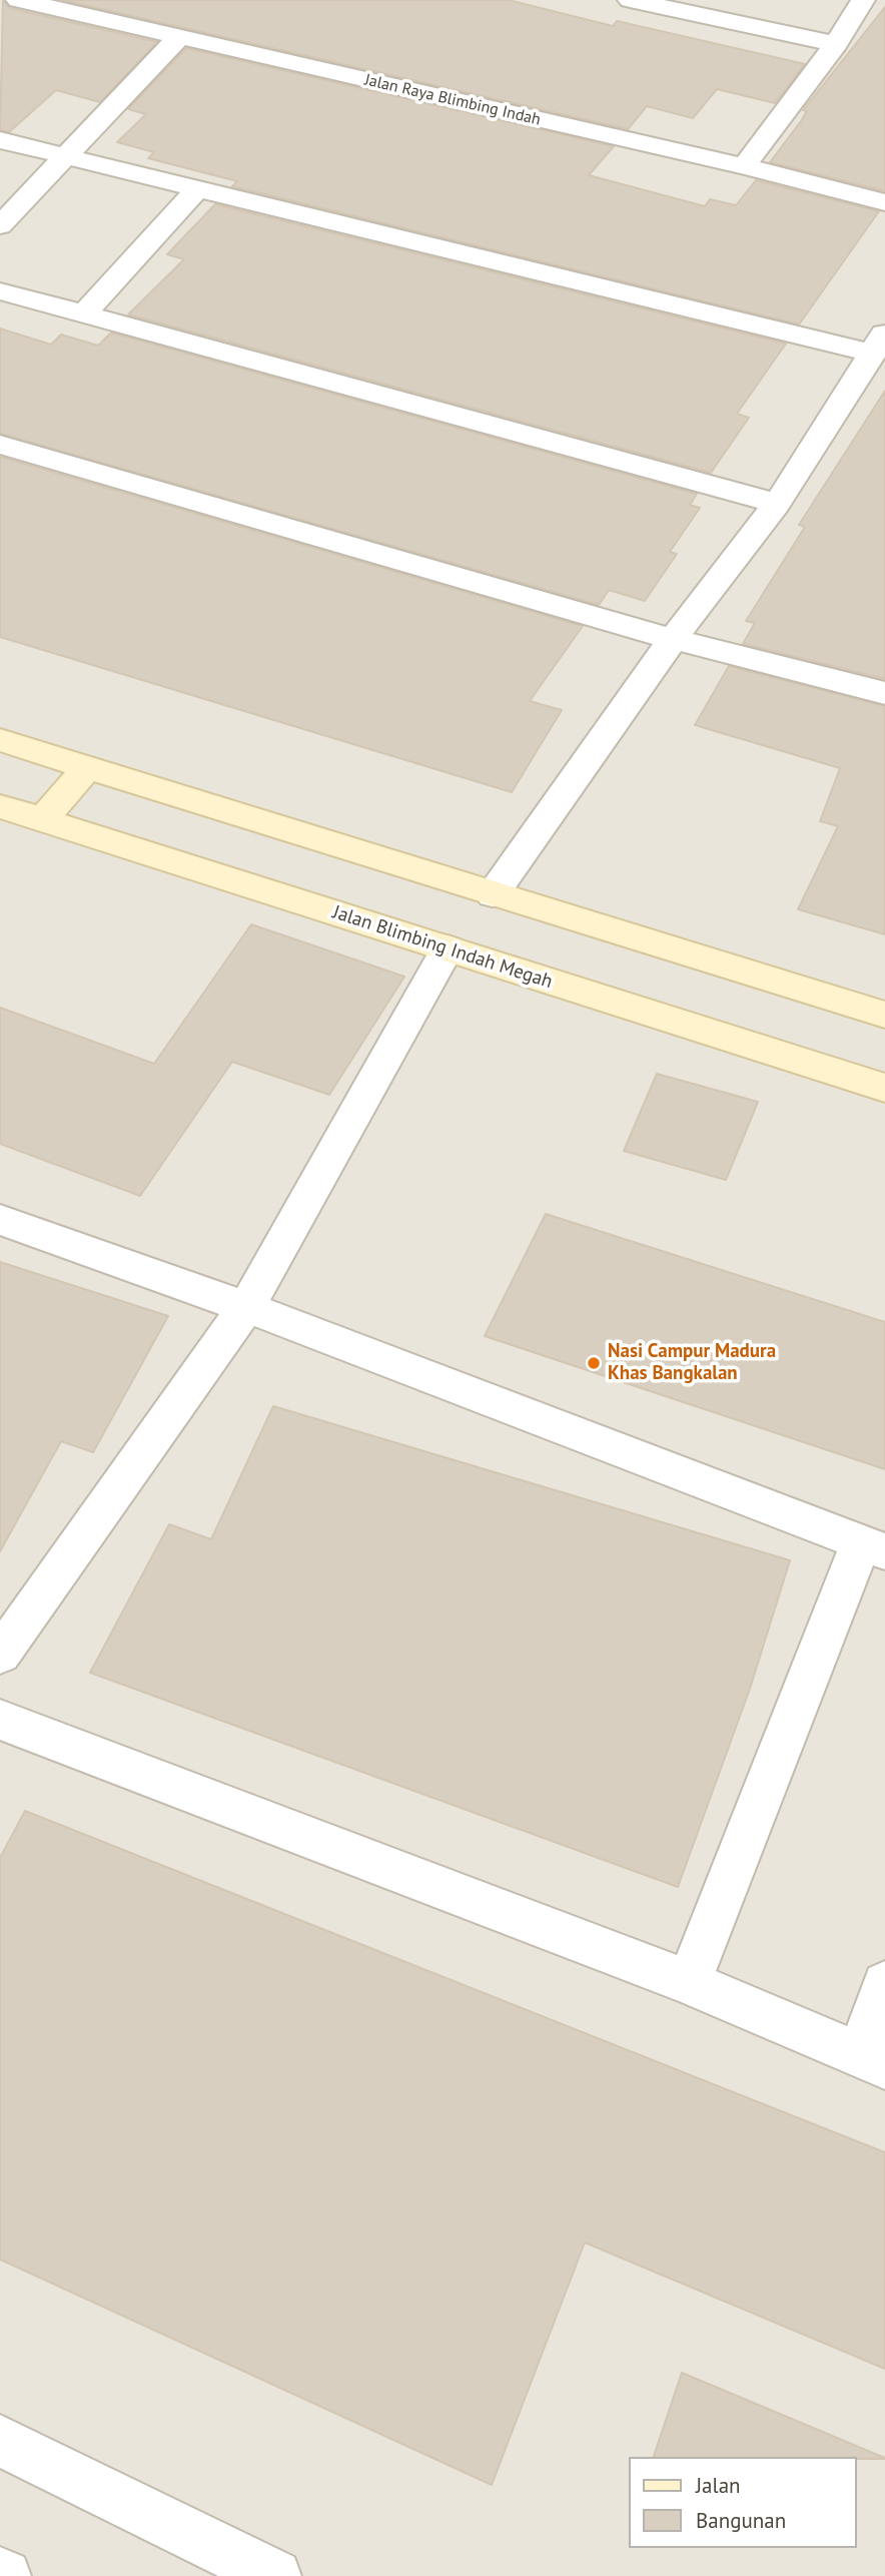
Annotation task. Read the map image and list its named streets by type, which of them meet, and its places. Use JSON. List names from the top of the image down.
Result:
{
  "streets": {
    "street": ["Jalan Raya Blimbing Indah", "Jalan Blimbing Indah Megah"]
  },
  "places": ["Nasi Campur Madura Khas Bangkalan"],
  "legend": ["Jalan", "Bangunan"]
}
